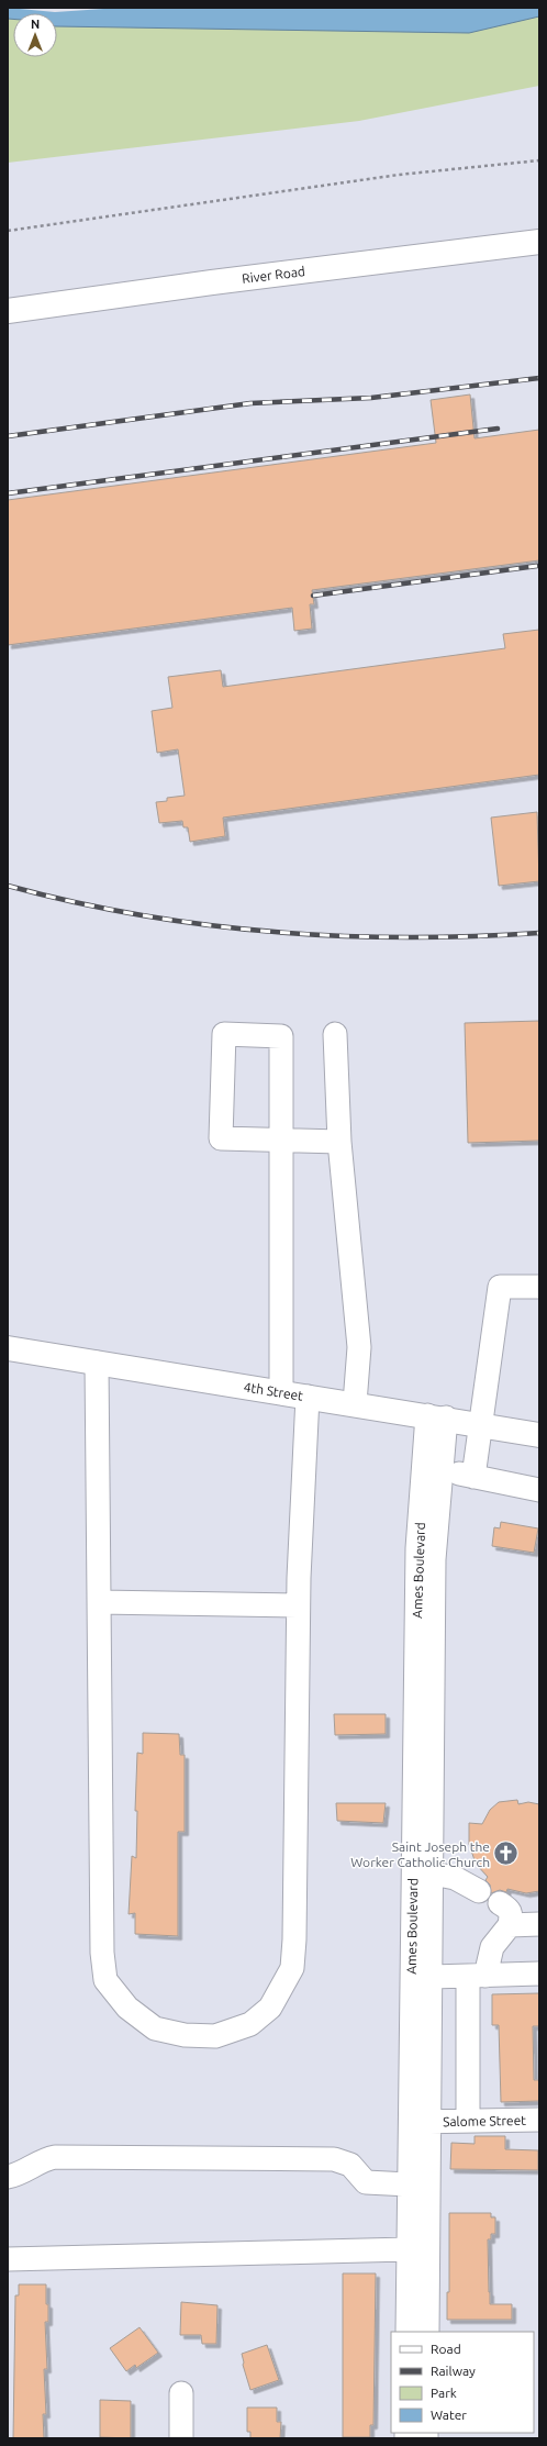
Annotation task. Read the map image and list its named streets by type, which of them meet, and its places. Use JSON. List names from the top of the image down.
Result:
{
  "streets": {
    "main road": ["River Road", "4th Street"],
    "street": ["Ames Boulevard", "Salome Street"]
  },
  "crossings": [
    ["4th Street", "Ames Boulevard"],
    ["Ames Boulevard", "Salome Street"]
  ],
  "places": {
    "church": ["Saint Joseph the Worker Catholic Church"]
  },
  "legend": [
    "Road",
    "Railway",
    "Park",
    "Water"
  ],
  "north": "top"
}
